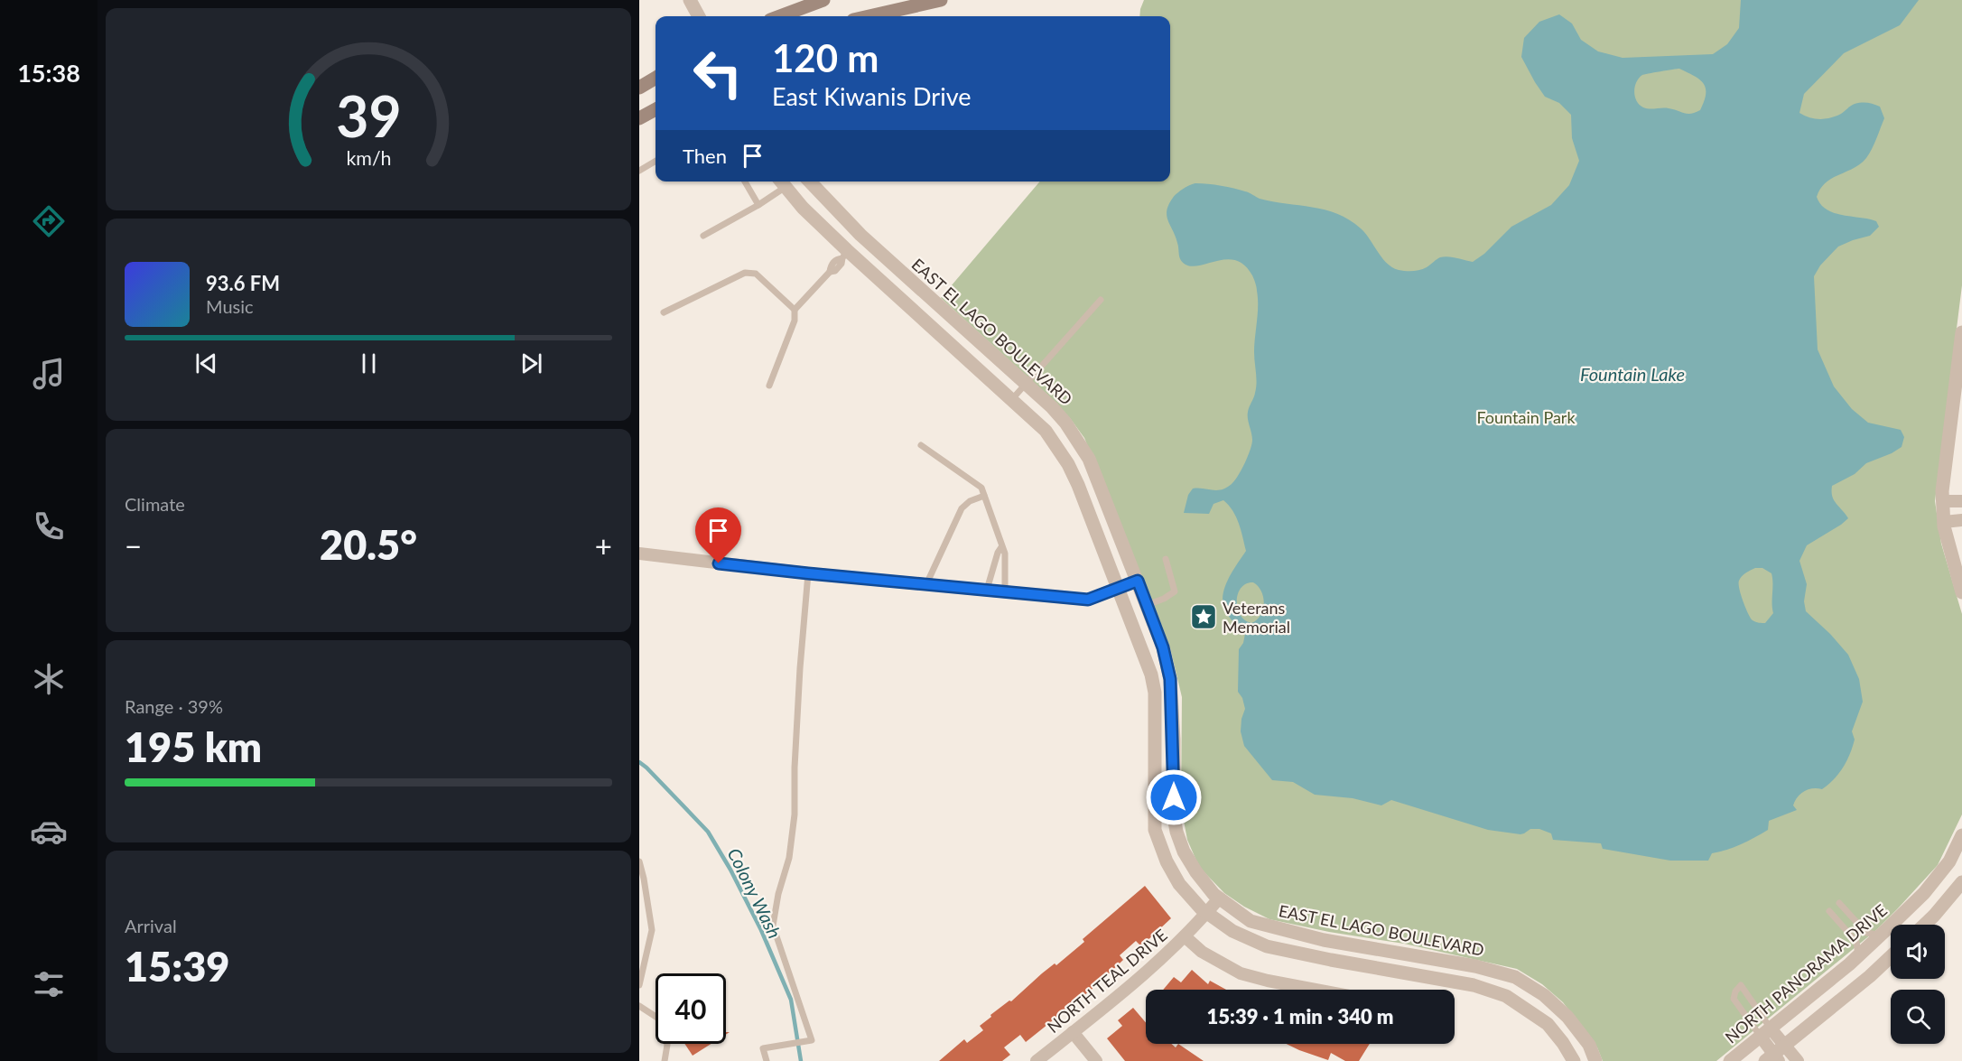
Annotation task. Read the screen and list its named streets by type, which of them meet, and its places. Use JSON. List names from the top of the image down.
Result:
{
  "streets": {
    "street": ["EAST EL LAGO BOULEVARD", "NORTH PANORAMA DRIVE", "NORTH TEAL DRIVE"]
  },
  "crossings": [
    ["EAST EL LAGO BOULEVARD", "NORTH TEAL DRIVE"]
  ],
  "water": ["Fountain Lake", "Colony Wash"],
  "parks": ["Fountain Park"],
  "places": {
    "place": ["Veterans Memorial"]
  },
  "page": {
    "tabs": "15:38",
    "turn": ["120 m", "East Kiwanis Drive"],
    "then": "Then",
    "song": ["93.6 FM", "Music"],
    "tile": [
      "Climate",
      ["Range · 39%", "195 km"],
      ["Arrival", "15:39"]
    ],
    "heat": ["−", "20.5°", "+"],
    "limit": "40",
    "trip": "15:39 · 1 min · 340 m",
    "gauge": ["39", "km/h"]
  }
}
